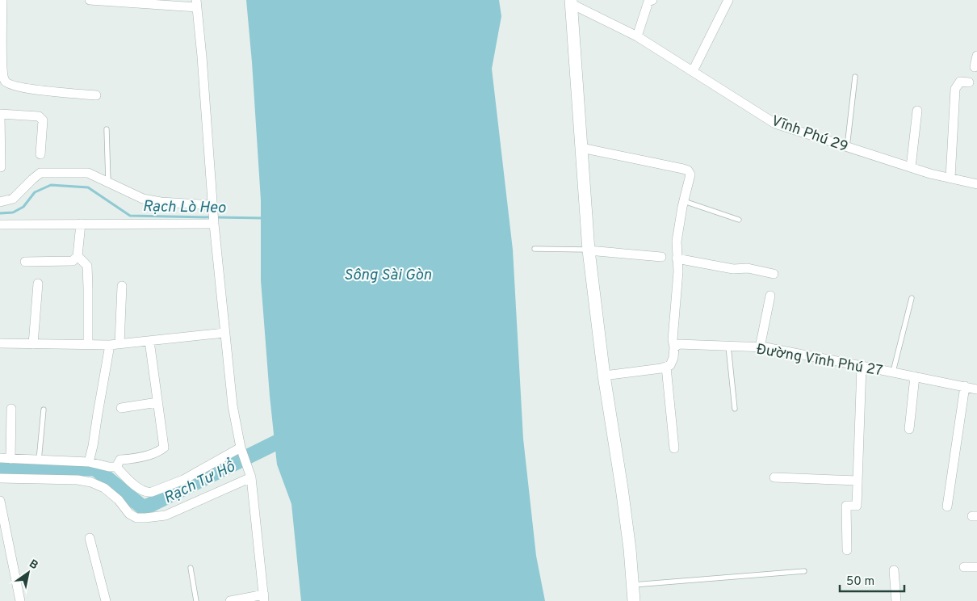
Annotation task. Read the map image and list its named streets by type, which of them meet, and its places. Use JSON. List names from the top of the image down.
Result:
{
  "streets": {
    "street": ["Vĩnh Phú 29", "Đường Vĩnh Phú 27"]
  },
  "water": ["Rạch Lò Heo", "Sông Sài Gòn", "Rạch Tư Hổ"],
  "scale_bar": "50 m",
  "north": "top right"
}
